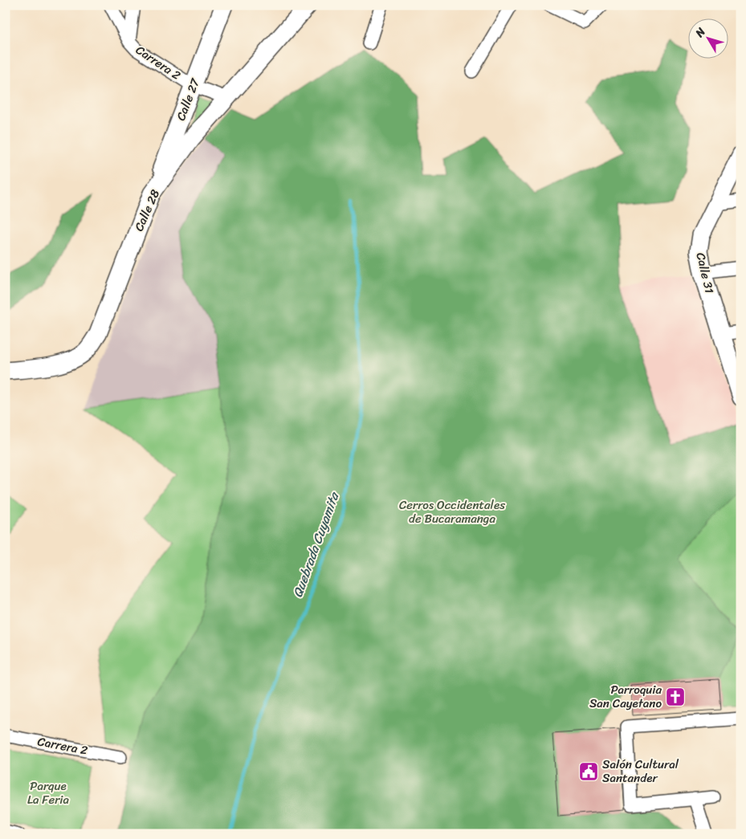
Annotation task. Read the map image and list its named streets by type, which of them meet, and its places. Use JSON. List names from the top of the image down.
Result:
{
  "streets": {
    "street": [
      "Carrera 2",
      "Calle 27",
      "Calle 28",
      "Calle 31"
    ]
  },
  "crossings": [
    ["Carrera 2", "Calle 27"],
    ["Carrera 2", "Calle 28"],
    ["Calle 27", "Calle 28"]
  ],
  "water": ["Quebrada Cuyamita"],
  "parks": ["Cerros Occidentales de Bucaramanga", "Parque La Feria"],
  "places": {
    "church": ["Parroquia San Cayetano"],
    "public building": ["Salón Cultural Santander"]
  },
  "north": "top left"
}
